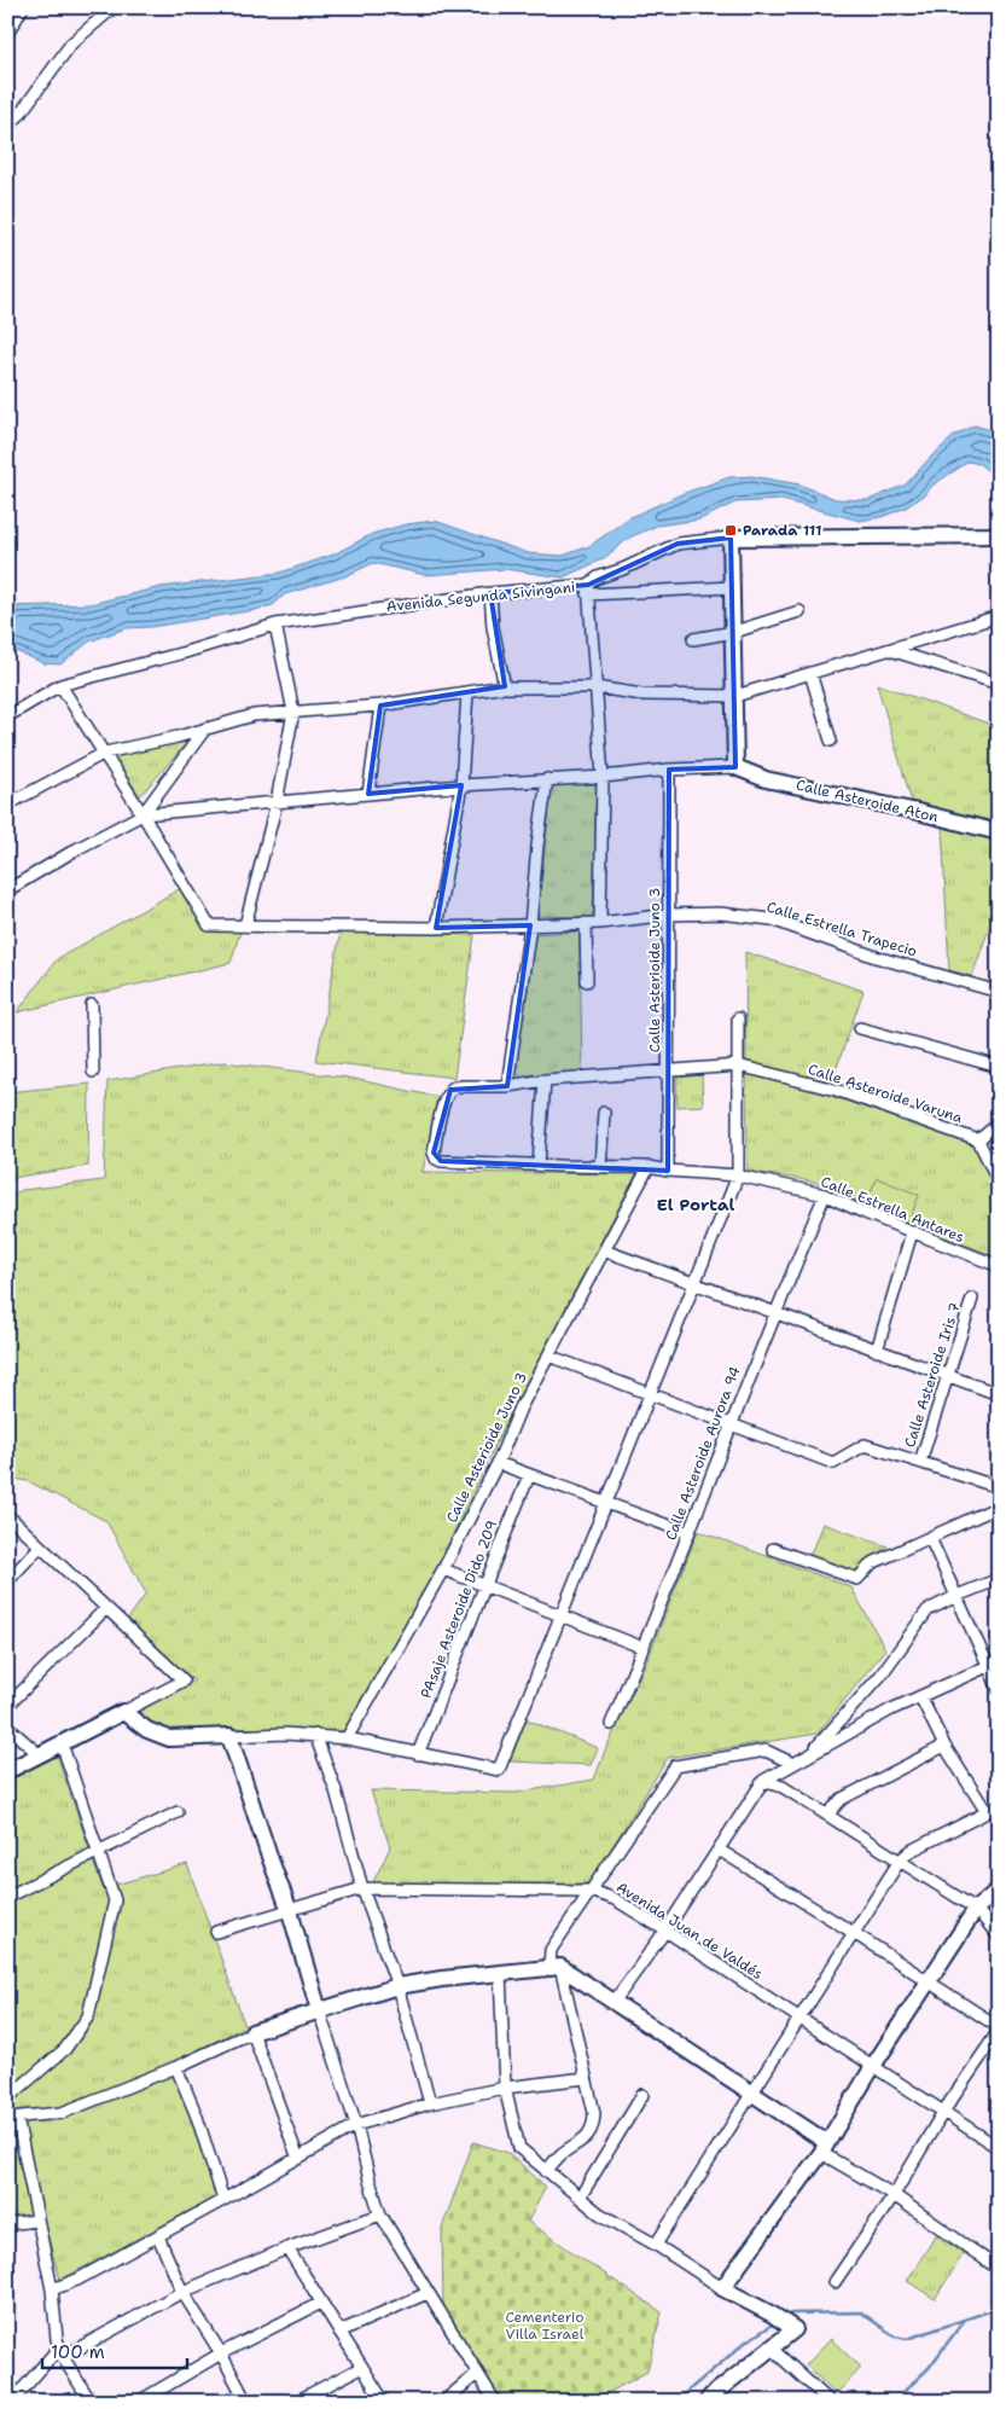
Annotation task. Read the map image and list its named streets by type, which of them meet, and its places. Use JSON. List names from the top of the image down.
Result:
{
  "streets": {
    "street": [
      "Avenida Segunda Sivingani",
      "Calle Asteroide Aton",
      "Calle Estrella Trapecio",
      "Calle Asterioide Juno 3",
      "Calle Asteroide Varuna",
      "Calle Estrella Antares",
      "Calle Asteroide Iris 7",
      "Calle Asteroide Aurora 94",
      "PAsaje Asteroide Dido 209",
      "Avenida Juan de Valdés"
    ]
  },
  "crossings": [
    ["Calle Estrella Trapecio", "Calle Asterioide Juno 3"],
    ["Calle Asterioide Juno 3", "Calle Asteroide Varuna"],
    ["Calle Asterioide Juno 3", "Calle Estrella Antares"],
    ["Calle Asteroide Varuna", "Calle Estrella Antares"],
    ["Calle Estrella Antares", "Calle Asteroide Aurora 94"]
  ],
  "districts": ["El Portal"],
  "parks": ["Cementerio Villa Israel"],
  "places": {
    "transit": ["Parada 111"]
  },
  "scale_bar": "100 m"
}
